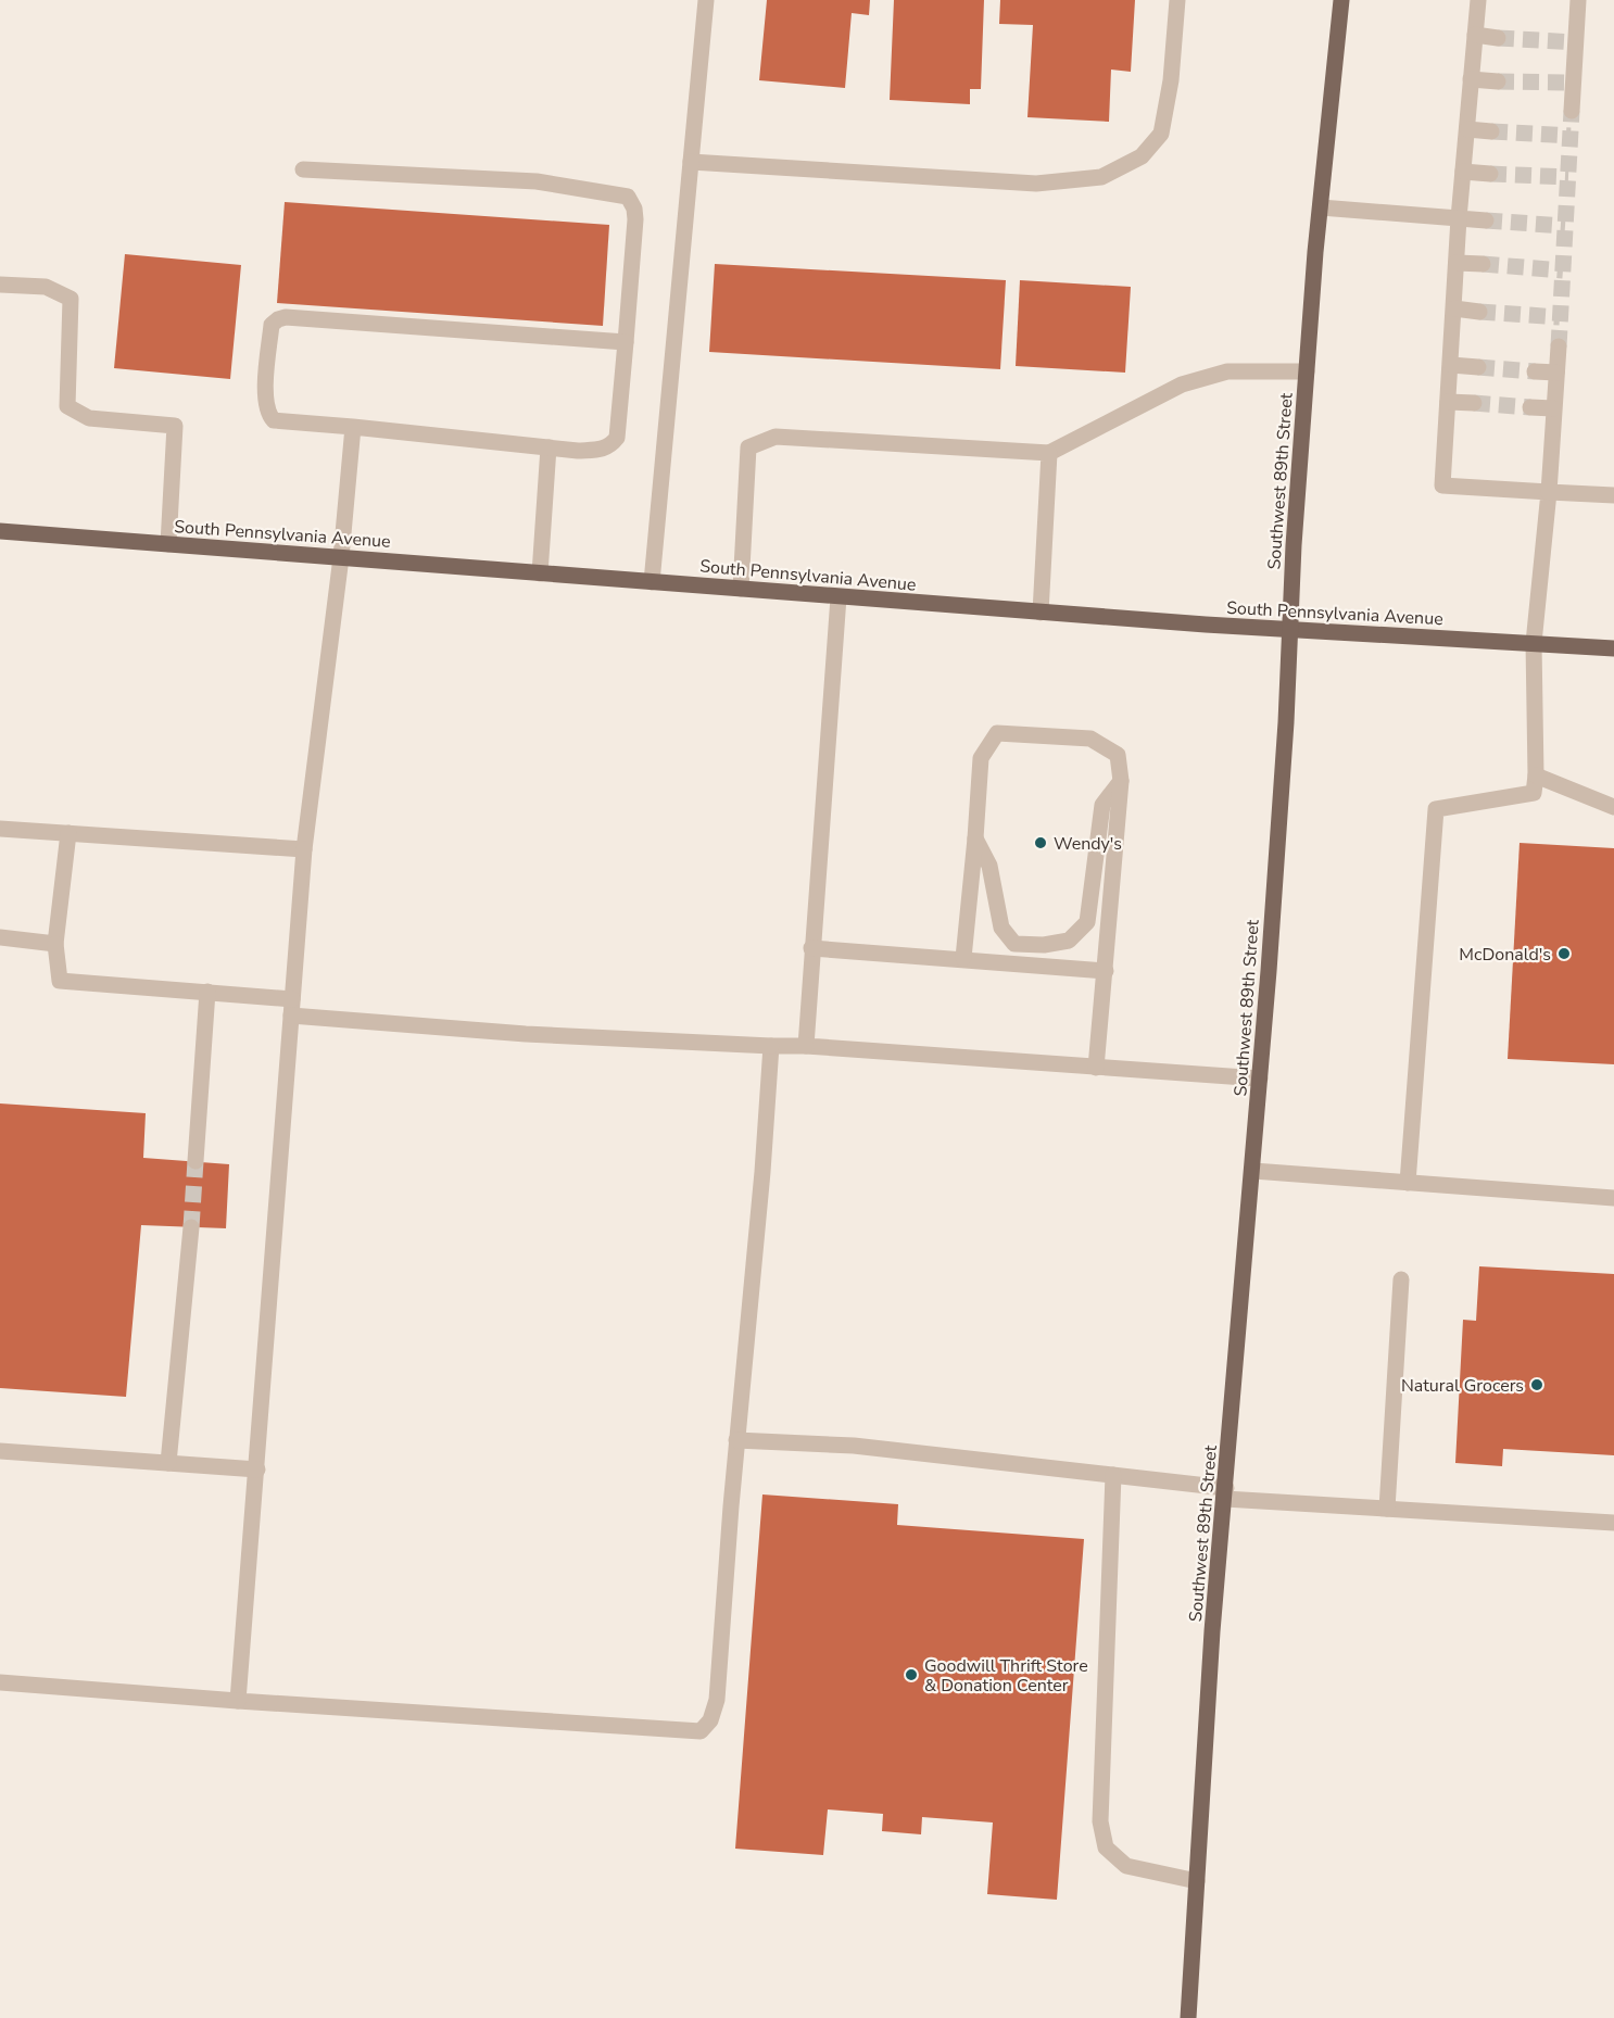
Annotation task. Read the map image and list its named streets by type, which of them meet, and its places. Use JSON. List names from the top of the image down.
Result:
{
  "streets": {
    "main road": ["Southwest 89th Street", "South Pennsylvania Avenue"]
  },
  "crossings": [
    ["Southwest 89th Street", "South Pennsylvania Avenue"]
  ],
  "places": [
    "Wendy's",
    "McDonald's",
    "Natural Grocers",
    "Goodwill Thrift Store & Donation Center"
  ]
}
